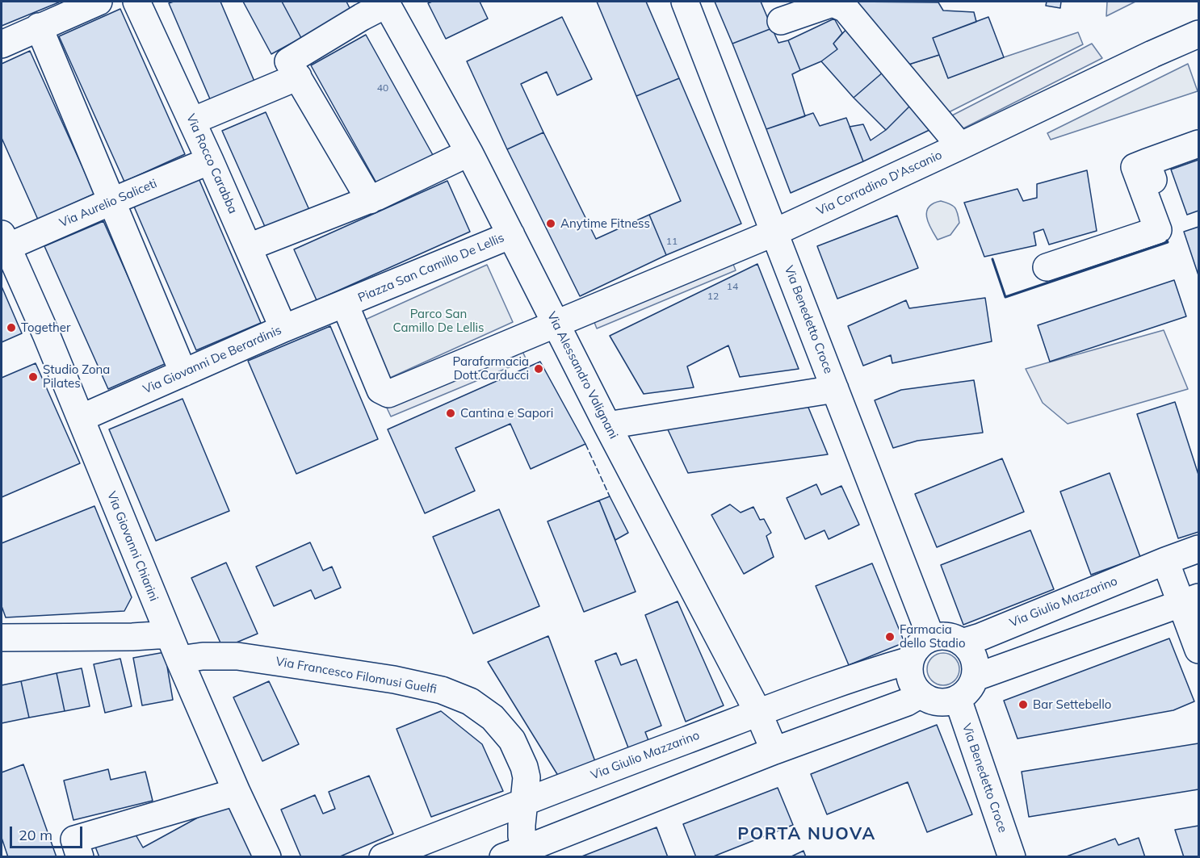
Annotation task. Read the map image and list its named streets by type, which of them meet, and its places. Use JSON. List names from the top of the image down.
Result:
{
  "streets": {
    "street": [
      "Via Rocco Carabba",
      "Via Corradino D'Ascanio",
      "Via Aurelio Saliceti",
      "Piazza San Camillo De Lellis",
      "Via Benedetto Croce",
      "Via Giovanni De Berardinis",
      "Via Alessandro Valignani",
      "Via Giovanni Chiarini",
      "Via Giulio Mazzarino",
      "Via Francesco Filomusi Guelfi"
    ]
  },
  "crossings": [
    ["Via Rocco Carabba", "Via Aurelio Saliceti"],
    ["Via Rocco Carabba", "Via Giovanni De Berardinis"],
    ["Via Corradino D'Ascanio", "Piazza San Camillo De Lellis"],
    ["Via Corradino D'Ascanio", "Via Benedetto Croce"],
    ["Via Corradino D'Ascanio", "Via Alessandro Valignani"],
    ["Via Aurelio Saliceti", "Via Giovanni Chiarini"],
    ["Piazza San Camillo De Lellis", "Via Giovanni De Berardinis"],
    ["Piazza San Camillo De Lellis", "Via Alessandro Valignani"],
    ["Via Benedetto Croce", "Via Giulio Mazzarino"],
    ["Via Giovanni De Berardinis", "Via Giovanni Chiarini"],
    ["Via Alessandro Valignani", "Via Giulio Mazzarino"],
    ["Via Giovanni Chiarini", "Via Francesco Filomusi Guelfi"],
    ["Via Giulio Mazzarino", "Via Francesco Filomusi Guelfi"]
  ],
  "districts": ["PORTA NUOVA"],
  "parks": ["Parco San Camillo De Lellis"],
  "places": [
    "Anytime Fitness",
    "Together",
    "Parafarmacia Dott.Carducci",
    "Studio Zona Pilates",
    "Cantina e Sapori",
    "Farmacia dello Stadio",
    "Bar Settebello"
  ],
  "house_numbers": [
    "40",
    "11",
    "14",
    "12"
  ],
  "scale_bar": "20 m"
}
